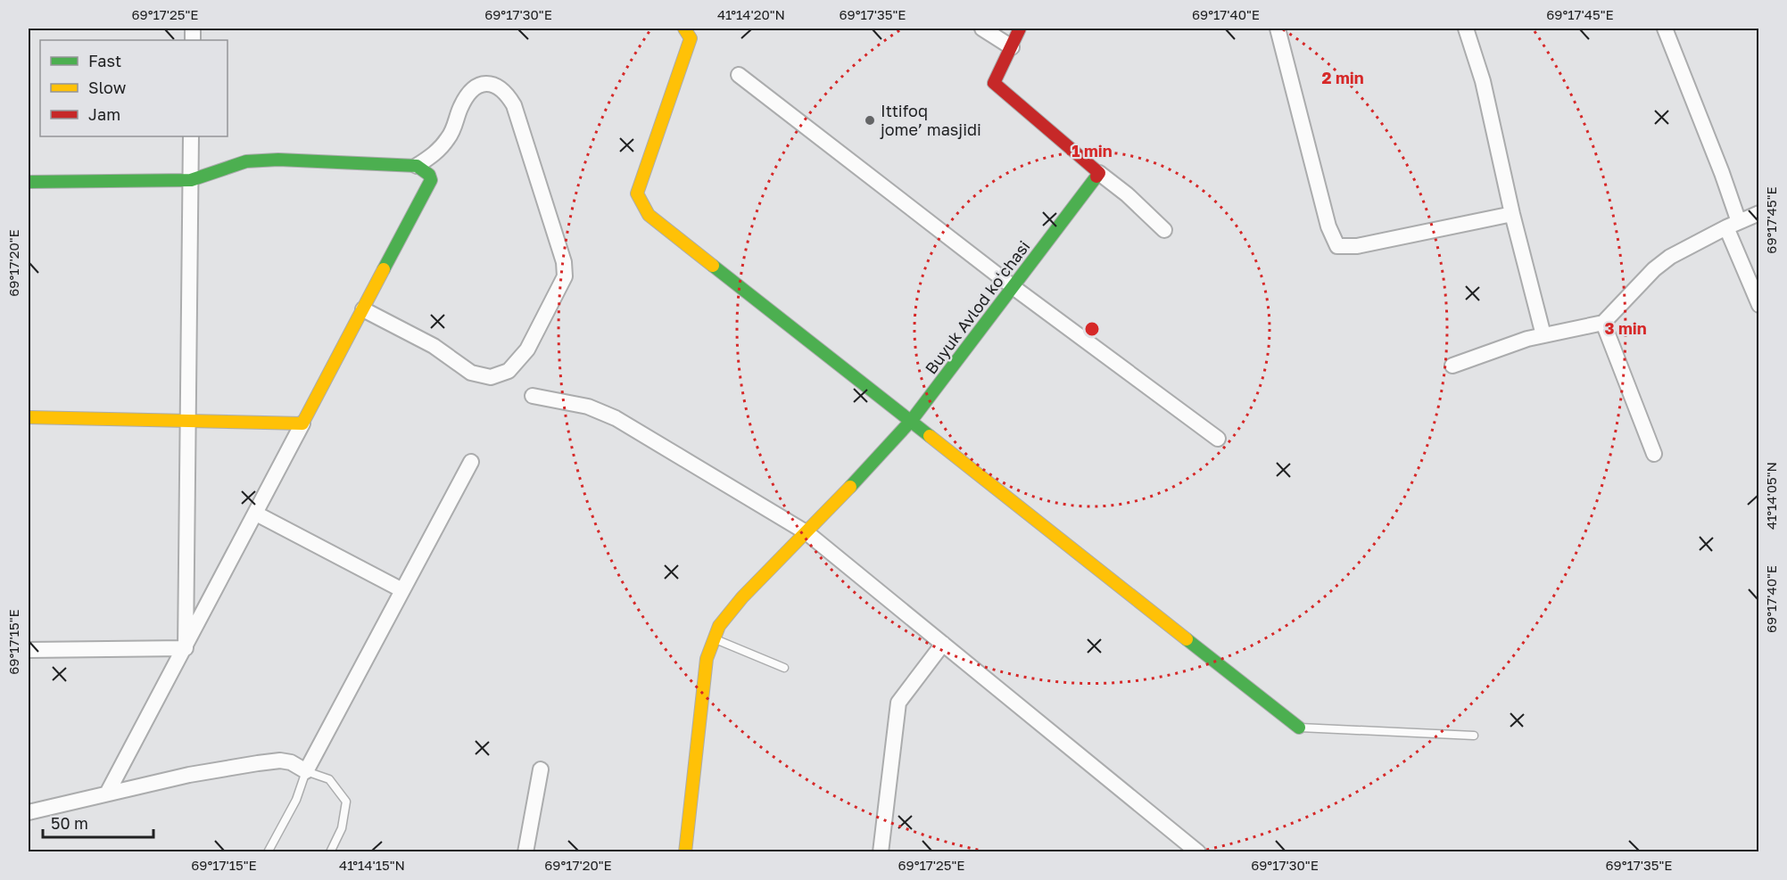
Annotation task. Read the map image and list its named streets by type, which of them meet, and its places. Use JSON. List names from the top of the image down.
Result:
{
  "streets": {
    "street": ["Buyuk Avlod koʻchasi"]
  },
  "places": ["Ittifoq jome’ masjidi"],
  "legend": ["Fast", "Slow", "Jam"],
  "scale_bar": "50 m",
  "coordinates": [
    "69°17'25\"E",
    "69°17'30\"E",
    "41°14'20\"N",
    "69°17'35\"E",
    "69°17'40\"E",
    "69°17'45\"E",
    "69°17'20\"E",
    "41°14'05\"N",
    "69°17'15\"E",
    "41°14'15\"N"
  ],
  "rings": ["2 min", "1 min", "3 min"]
}
